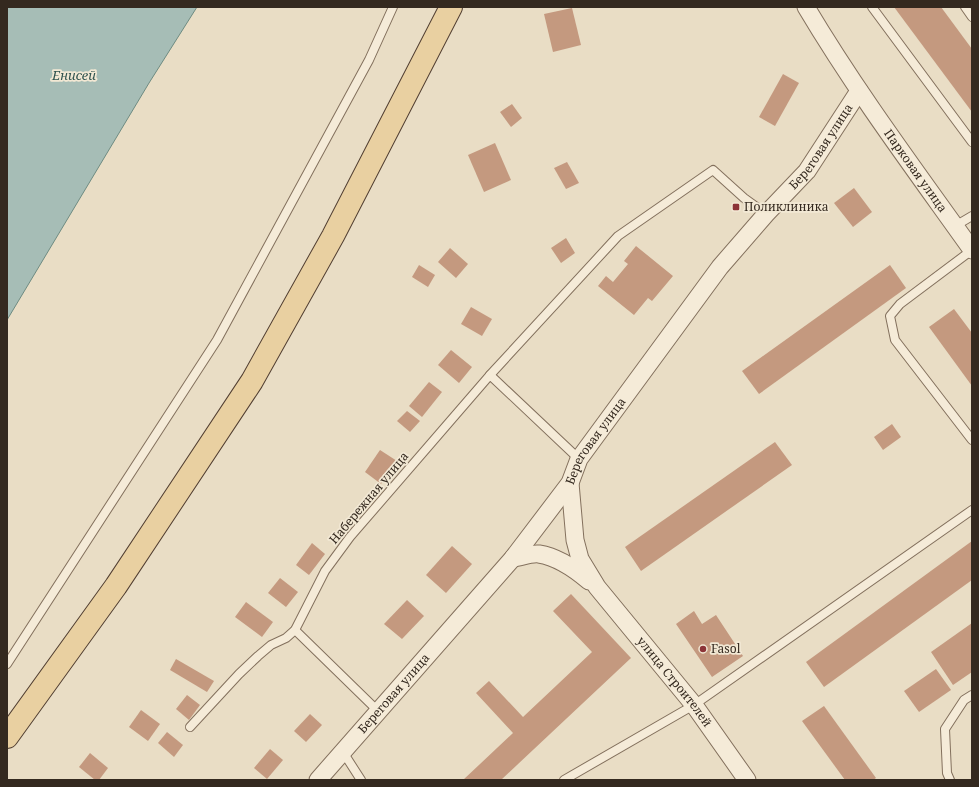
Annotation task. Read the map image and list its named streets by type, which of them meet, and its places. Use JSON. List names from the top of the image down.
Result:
{
  "streets": {
    "street": ["Береговая улица", "Парковая улица", "улица Строителей"],
    "lane": ["Набережная улица"]
  },
  "crossings": [
    ["Береговая улица", "Парковая улица"],
    ["Береговая улица", "Набережная улица"],
    ["Береговая улица", "улица Строителей"]
  ],
  "water": ["Енисей"],
  "places": {
    "transit": ["Поликлиника"],
    "other": ["Fasol"]
  }
}
